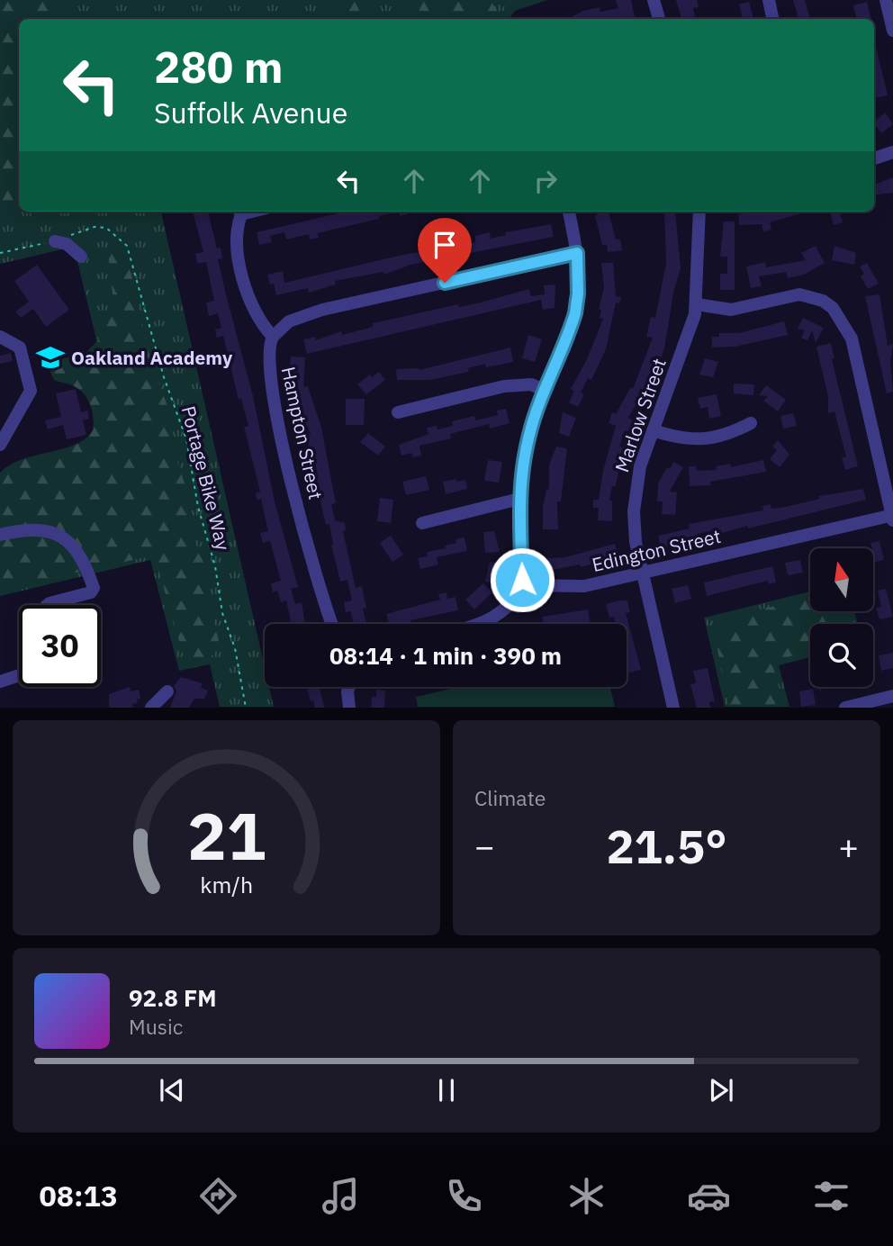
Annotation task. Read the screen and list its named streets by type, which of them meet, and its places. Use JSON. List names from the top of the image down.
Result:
{
  "streets": {
    "street": ["Marlow Street", "Hampton Street", "Edington Street"],
    "path": ["Portage Bike Way"]
  },
  "crossings": [
    ["Marlow Street", "Edington Street"]
  ],
  "places": {
    "school or university": ["Oakland Academy"]
  },
  "north": "top",
  "page": {
    "turn": ["280 m", "Suffolk Avenue"],
    "limit": "30",
    "trip": "08:14 · 1 min · 390 m",
    "tile": "Climate",
    "heat": ["−", "21.5°", "+"],
    "song": ["92.8 FM", "Music"],
    "tabs": "08:13",
    "gauge": ["21", "km/h"]
  }
}
